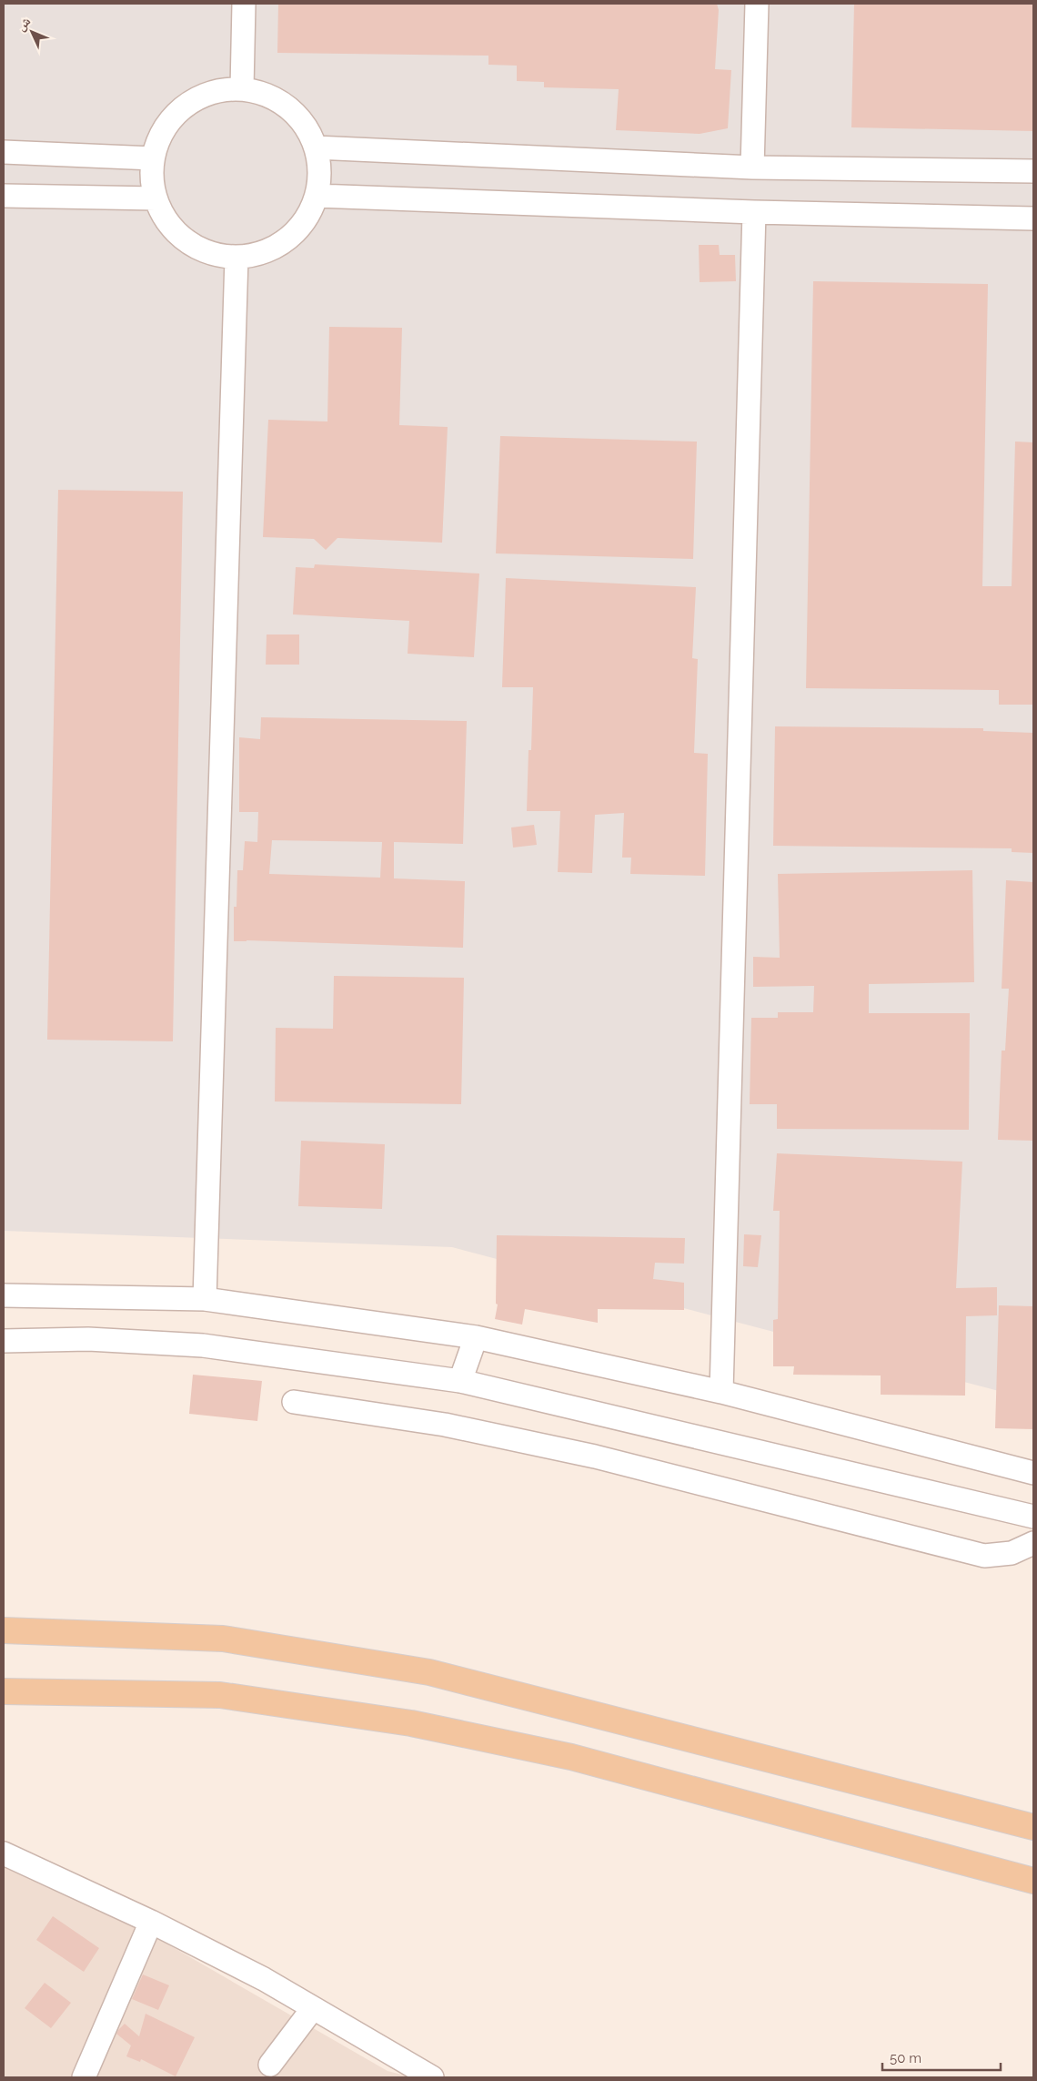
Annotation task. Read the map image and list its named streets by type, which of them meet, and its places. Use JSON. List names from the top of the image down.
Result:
{
  "scale_bar": "50 m",
  "north": "top left"
}
